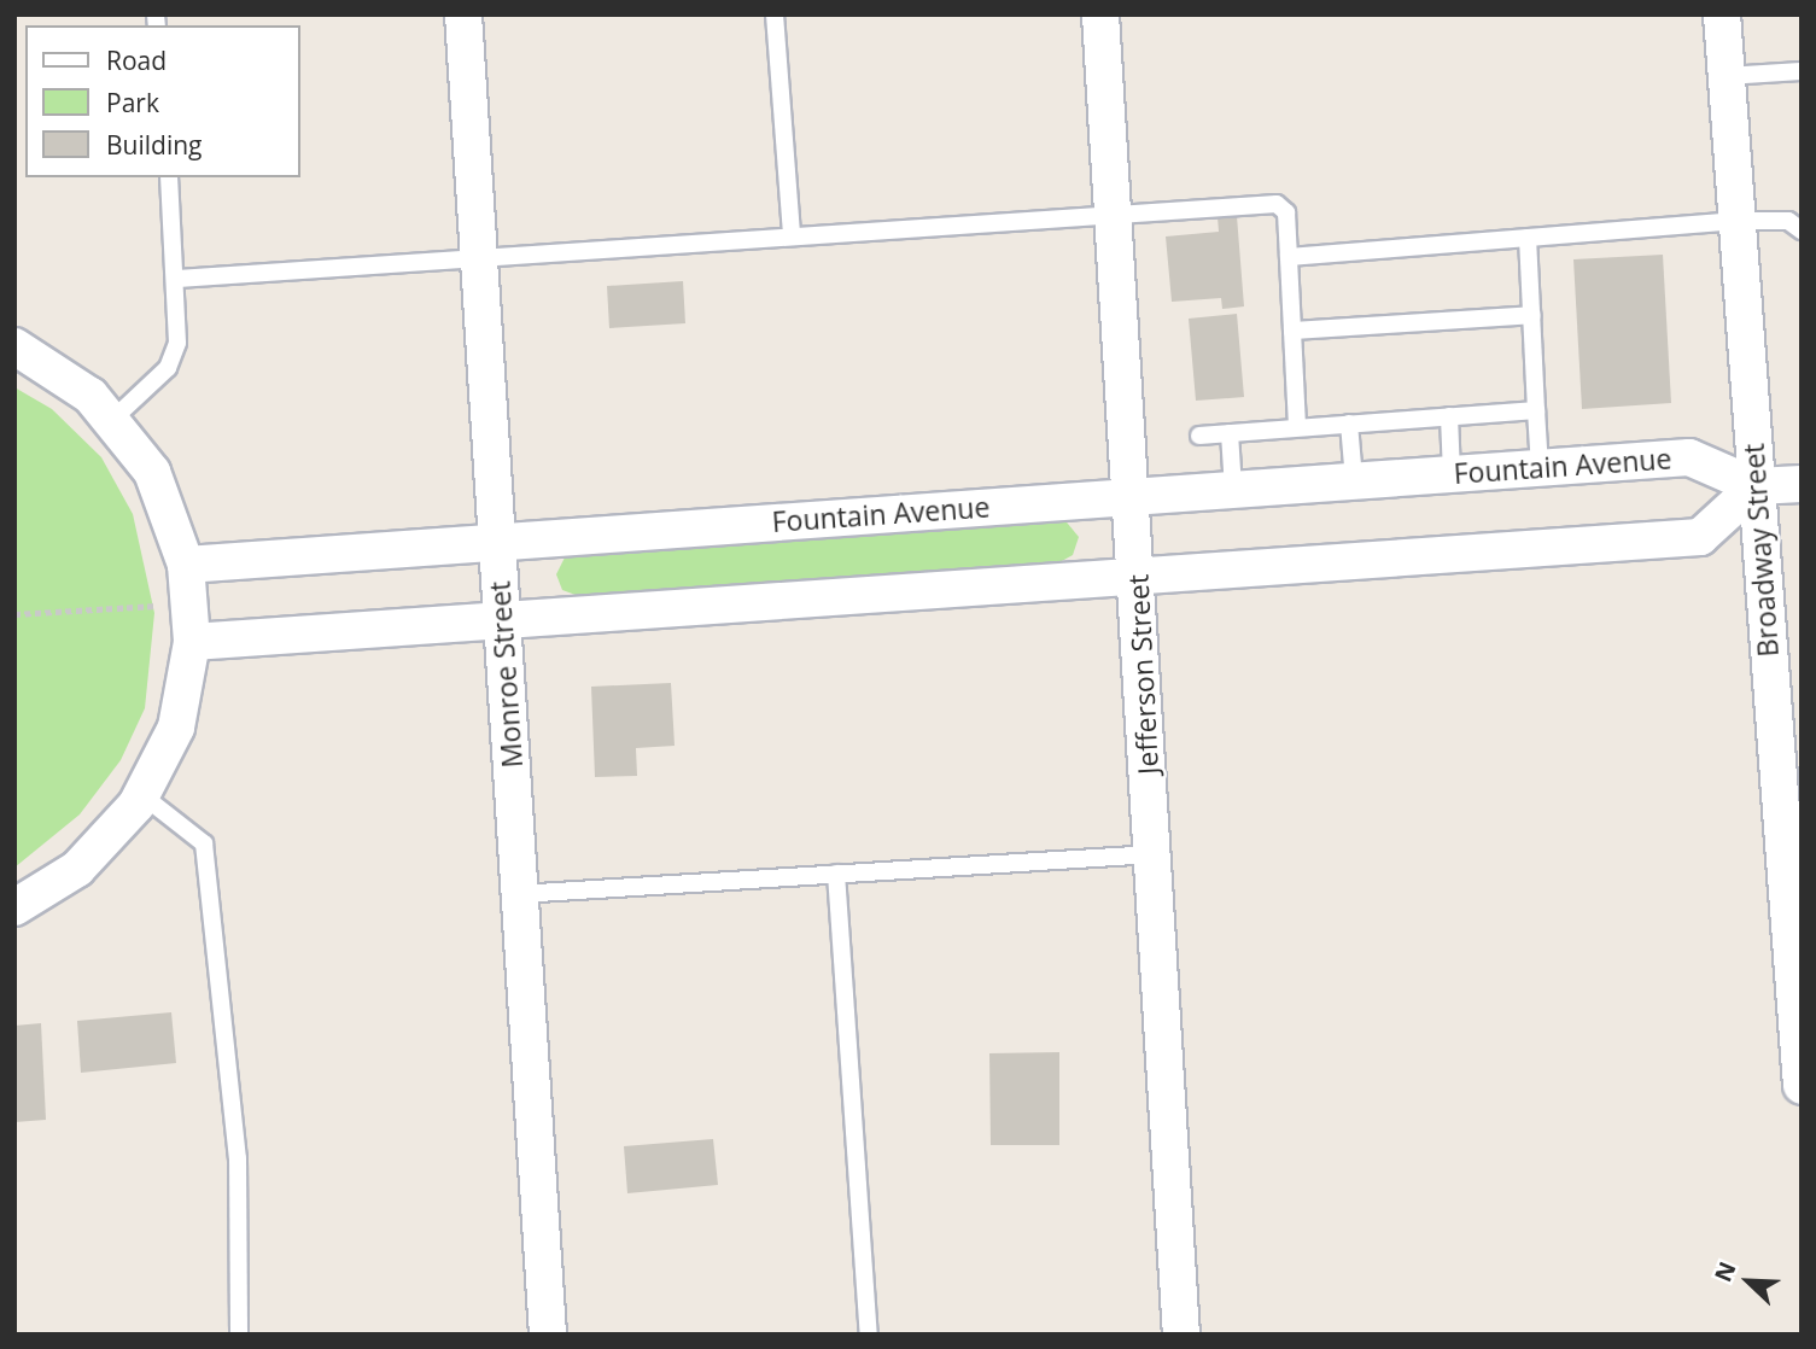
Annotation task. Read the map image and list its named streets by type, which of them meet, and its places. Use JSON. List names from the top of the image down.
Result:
{
  "streets": {
    "street": [
      "Fountain Avenue",
      "Broadway Street",
      "Monroe Street",
      "Jefferson Street"
    ]
  },
  "crossings": [
    ["Fountain Avenue", "Broadway Street"],
    ["Fountain Avenue", "Monroe Street"],
    ["Fountain Avenue", "Jefferson Street"]
  ],
  "legend": ["Road", "Park", "Building"],
  "north": "top left"
}
